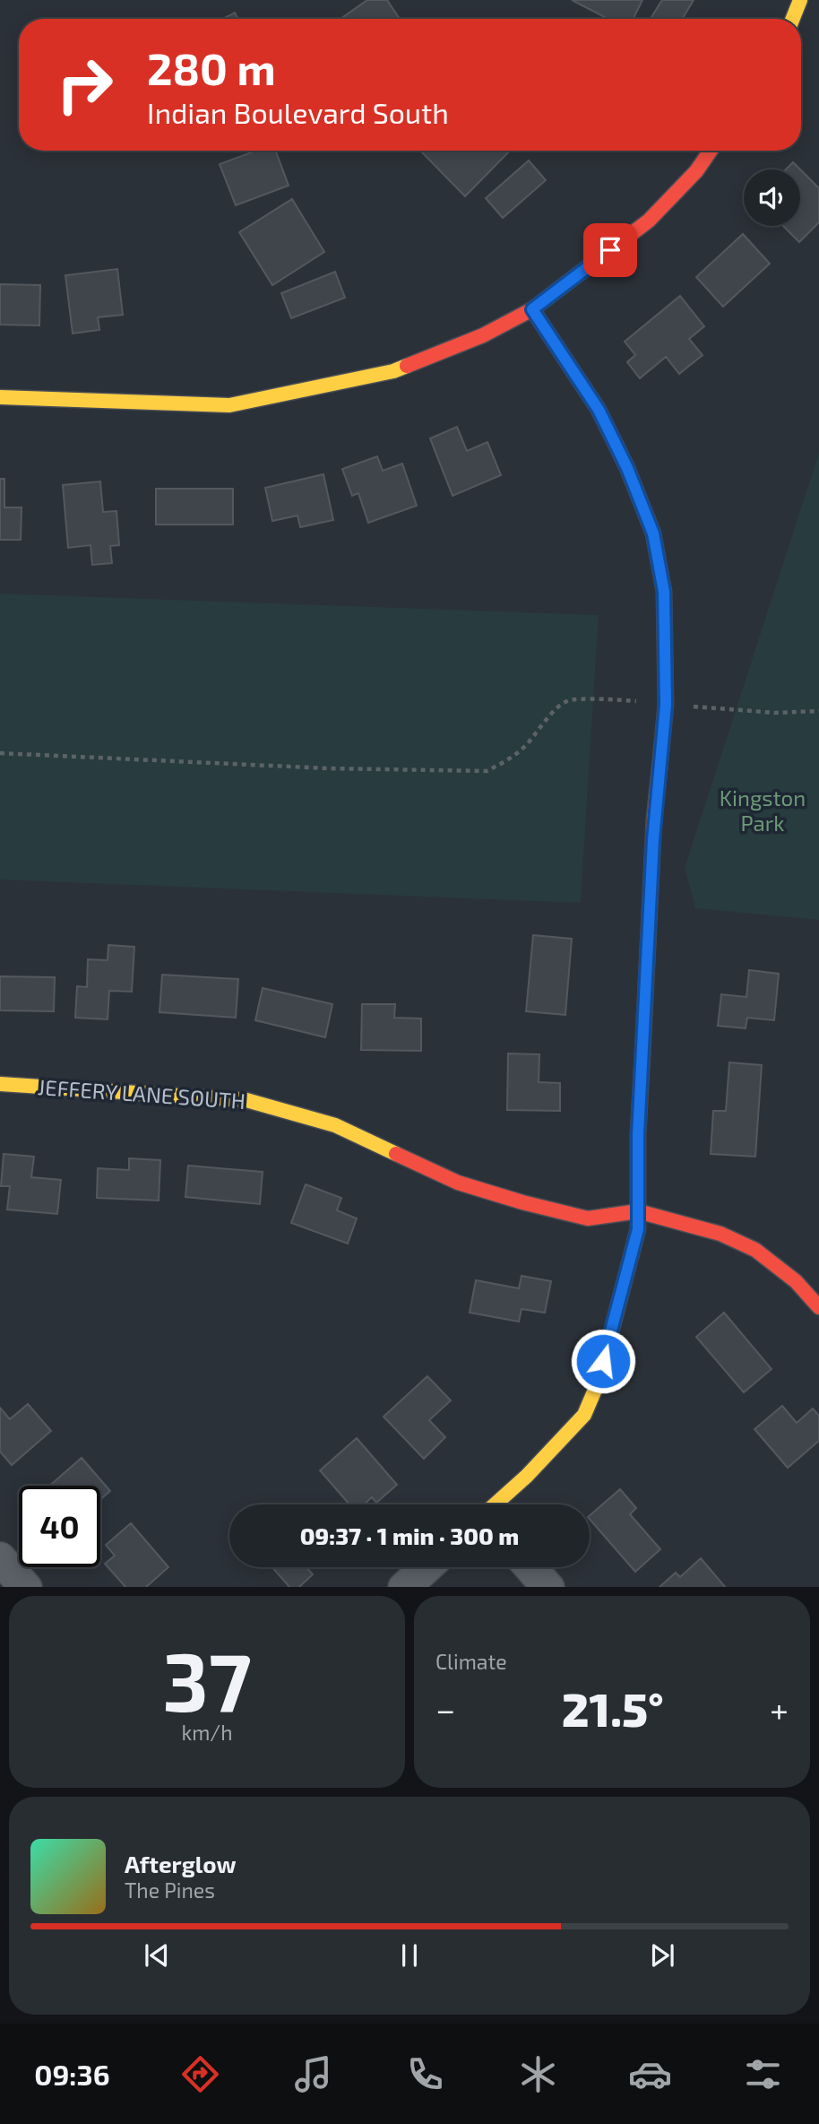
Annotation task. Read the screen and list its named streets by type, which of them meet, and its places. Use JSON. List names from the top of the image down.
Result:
{
  "streets": {
    "street": ["JEFFERY LANE SOUTH"]
  },
  "parks": ["Kingston Park"],
  "page": {
    "turn": ["280 m", "Indian Boulevard South"],
    "limit": "40",
    "trip": "09:37 · 1 min · 300 m",
    "tile": [
      ["37", "km/h"],
      "Climate"
    ],
    "heat": ["−", "21.5°", "+"],
    "song": ["Afterglow", "The Pines"],
    "tabs": "09:36"
  }
}
